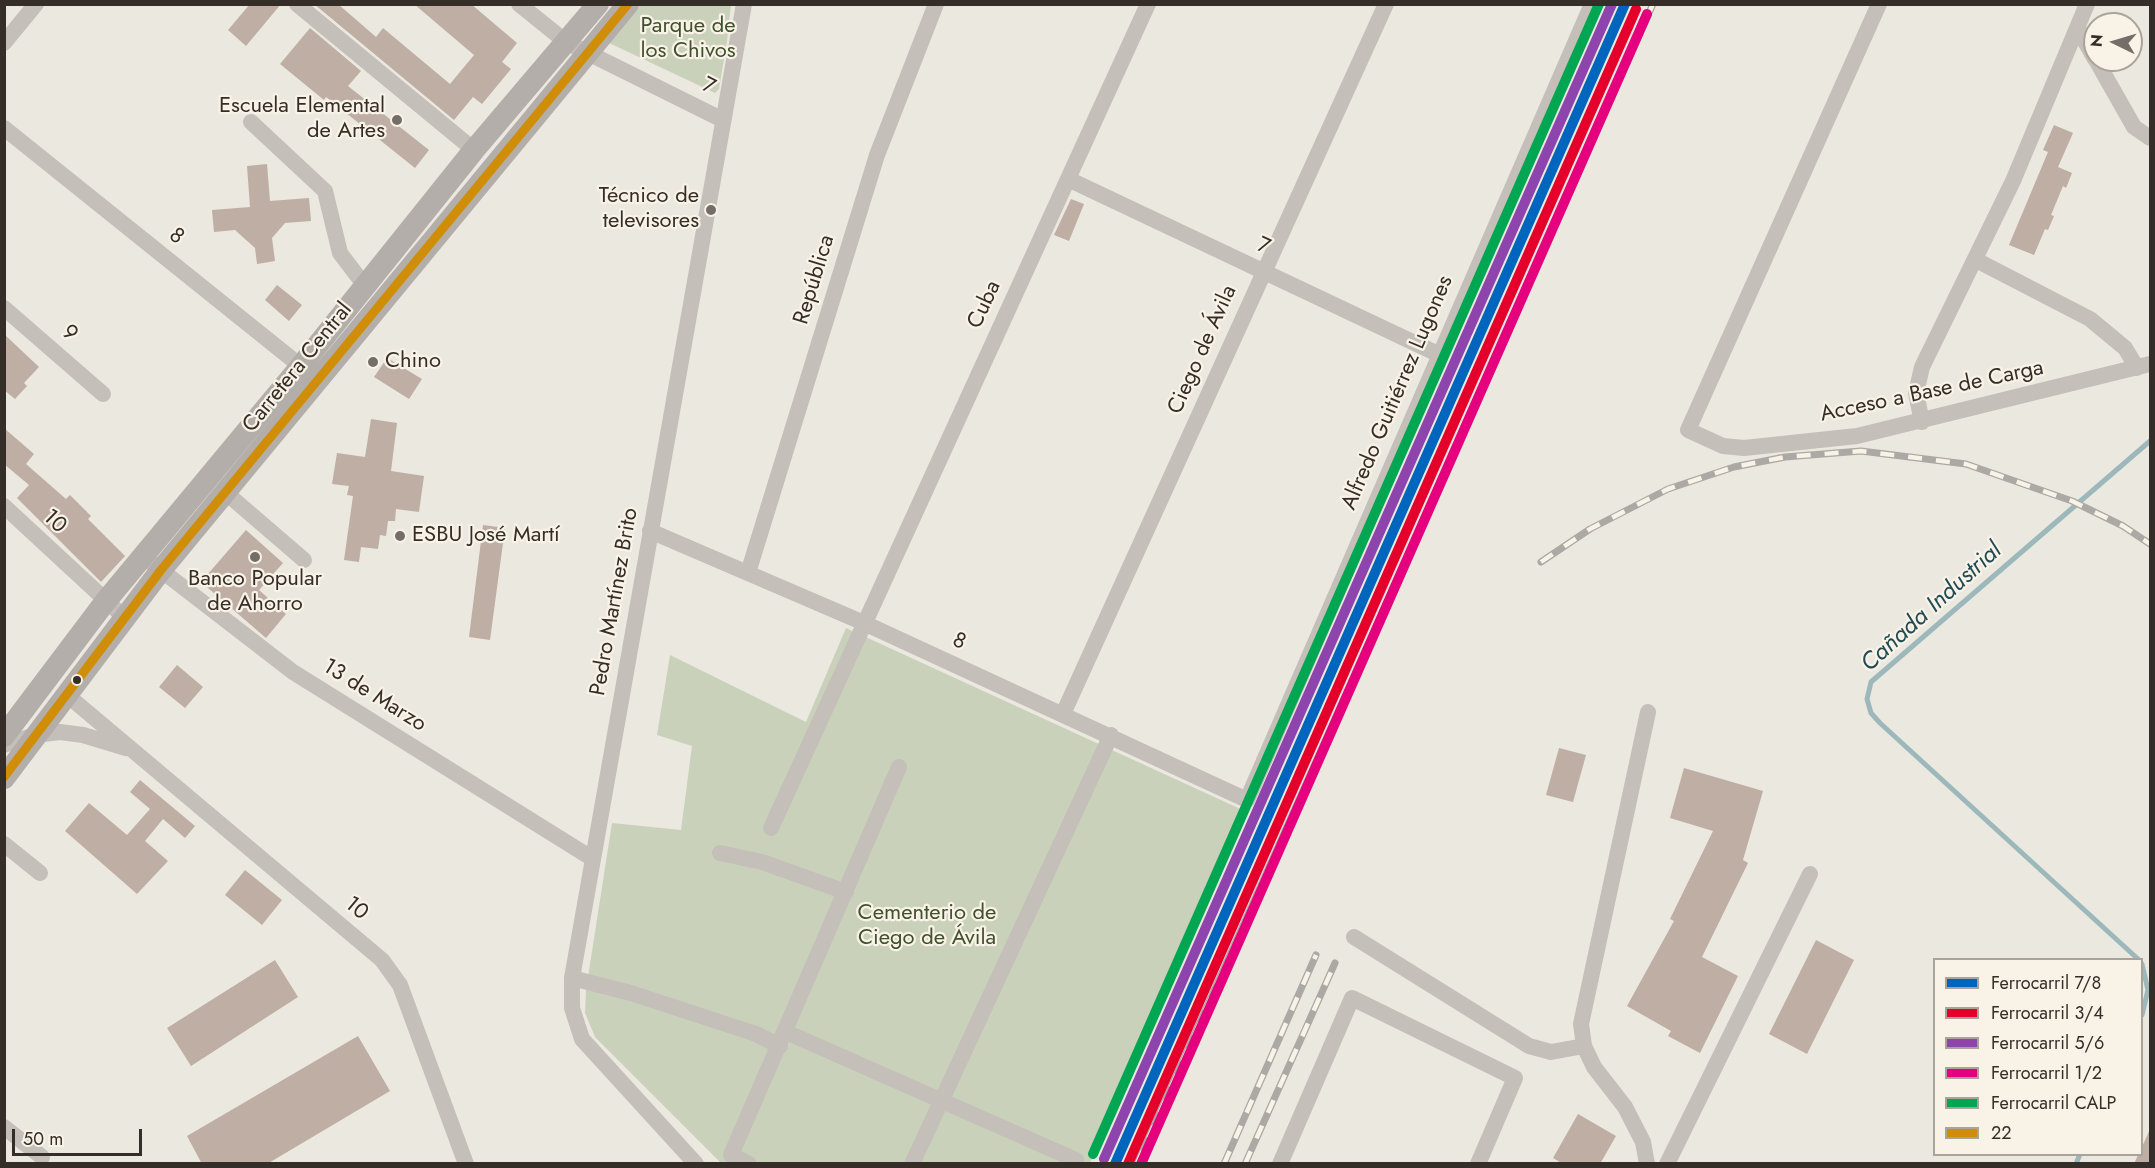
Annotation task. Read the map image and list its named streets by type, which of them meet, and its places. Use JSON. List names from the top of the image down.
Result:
{
  "streets": {
    "main road": ["Carretera Central"],
    "street": [
      "7",
      "8",
      "República",
      "Cuba",
      "9",
      "Ciego de Ávila",
      "Acceso a Base de Carga",
      "Alfredo Guitiérrez Lugones",
      "10",
      "Pedro Martínez Brito",
      "13 de Marzo"
    ]
  },
  "crossings": [
    ["7", "Cuba"],
    ["7", "Ciego de Ávila"],
    ["7", "Carretera Central"],
    ["7", "Alfredo Guitiérrez Lugones"],
    ["7", "Pedro Martínez Brito"],
    ["8", "República"],
    ["8", "Cuba"],
    ["8", "Ciego de Ávila"],
    ["8", "Carretera Central"],
    ["8", "Alfredo Guitiérrez Lugones"],
    ["8", "Pedro Martínez Brito"],
    ["Carretera Central", "10"],
    ["Carretera Central", "13 de Marzo"],
    ["Pedro Martínez Brito", "13 de Marzo"]
  ],
  "water": ["Cañada Industrial"],
  "parks": ["Parque de los Chivos", "Cementerio de Ciego de Ávila"],
  "places": [
    "Escuela Elemental de Artes",
    "Técnico de televisores",
    "Chino",
    "ESBU José Martí",
    "Banco Popular de Ahorro"
  ],
  "lines": [
    "rail line 7/8",
    "rail line 5/6",
    "rail line CALP",
    "transit line 22",
    "rail line 3/4",
    "rail line 1/2"
  ],
  "legend": [
    "Ferrocarril 7/8",
    "Ferrocarril 3/4",
    "Ferrocarril 5/6",
    "Ferrocarril 1/2",
    "Ferrocarril CALP",
    "22"
  ],
  "scale_bar": "50 m",
  "north": "left"
}
